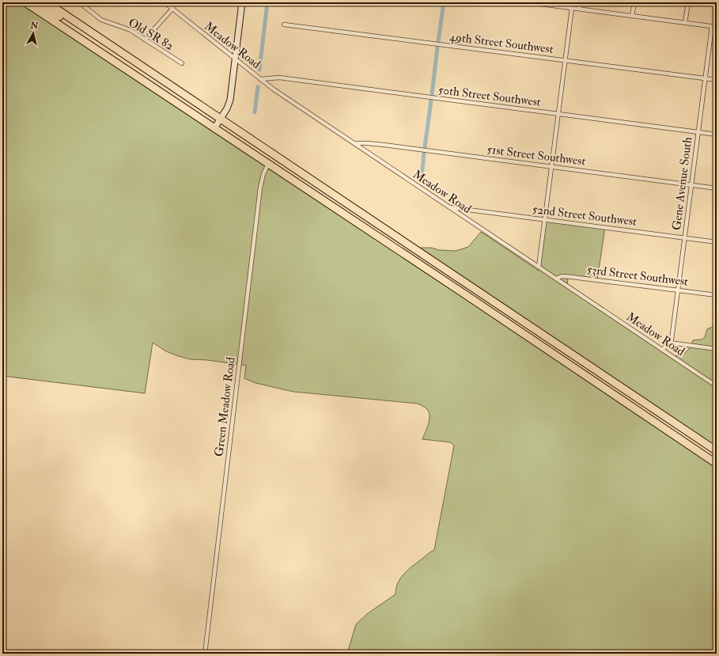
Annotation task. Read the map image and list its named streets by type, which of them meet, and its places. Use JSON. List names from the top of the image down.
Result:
{
  "streets": {
    "street": [
      "Old SR 82",
      "49th Street Southwest",
      "Meadow Road",
      "50th Street Southwest",
      "51st Street Southwest",
      "Gene Avenue South",
      "52nd Street Southwest",
      "53rd Street Southwest",
      "Green Meadow Road"
    ]
  },
  "crossings": [
    ["49th Street Southwest", "Gene Avenue South"],
    ["Meadow Road", "50th Street Southwest"],
    ["Meadow Road", "51st Street Southwest"],
    ["Meadow Road", "52nd Street Southwest"],
    ["Meadow Road", "53rd Street Southwest"],
    ["50th Street Southwest", "Gene Avenue South"],
    ["51st Street Southwest", "Gene Avenue South"],
    ["Gene Avenue South", "52nd Street Southwest"],
    ["Gene Avenue South", "53rd Street Southwest"]
  ],
  "north": "top"
}
